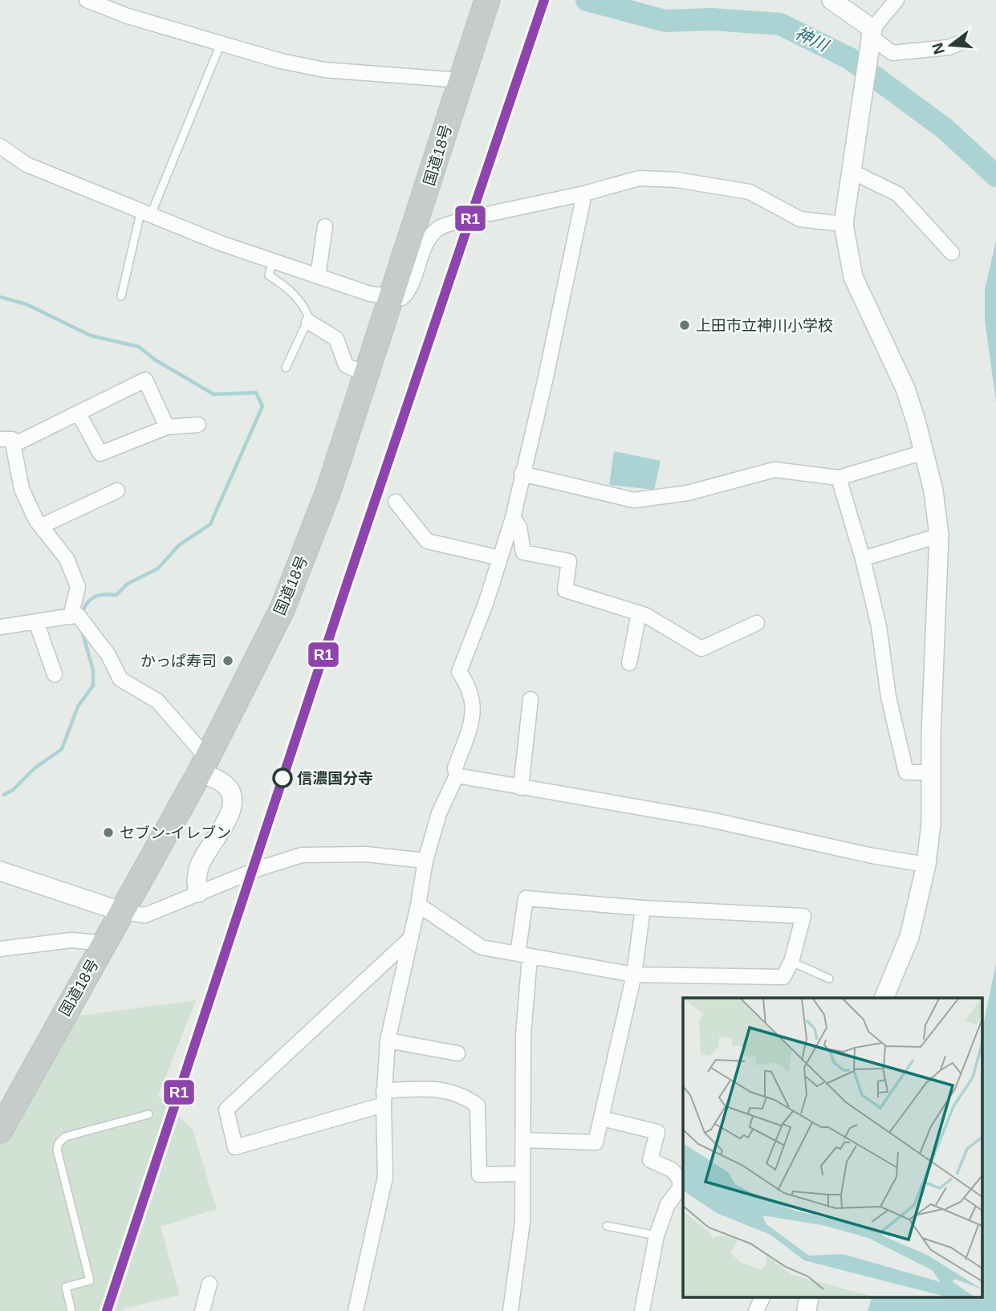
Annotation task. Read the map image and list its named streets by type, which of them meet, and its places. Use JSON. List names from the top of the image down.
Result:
{
  "streets": {
    "highway": ["国道18号"]
  },
  "water": ["神川"],
  "places": [
    "上田市立神川小学校",
    "かっぱ寿司",
    "信濃国分寺",
    "セブン-イレブン"
  ],
  "lines": ["transit line R1"],
  "north": "left"
}
